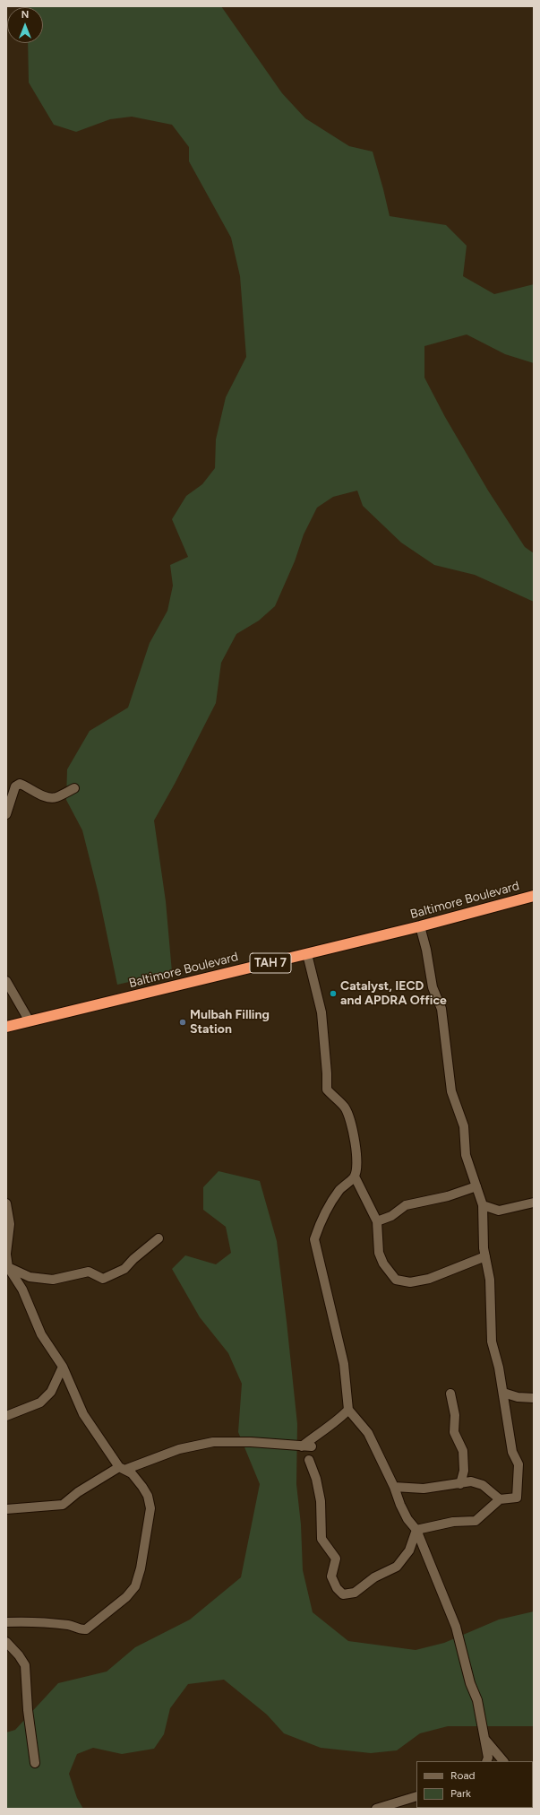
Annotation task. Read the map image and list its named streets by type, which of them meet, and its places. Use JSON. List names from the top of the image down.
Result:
{
  "streets": {
    "highway": ["Baltimore Boulevard", "TAH 7"]
  },
  "places": ["Catalyst, IECD and APDRA Office", "Mulbah Filling Station"],
  "legend": ["Road", "Park"],
  "north": "top"
}
